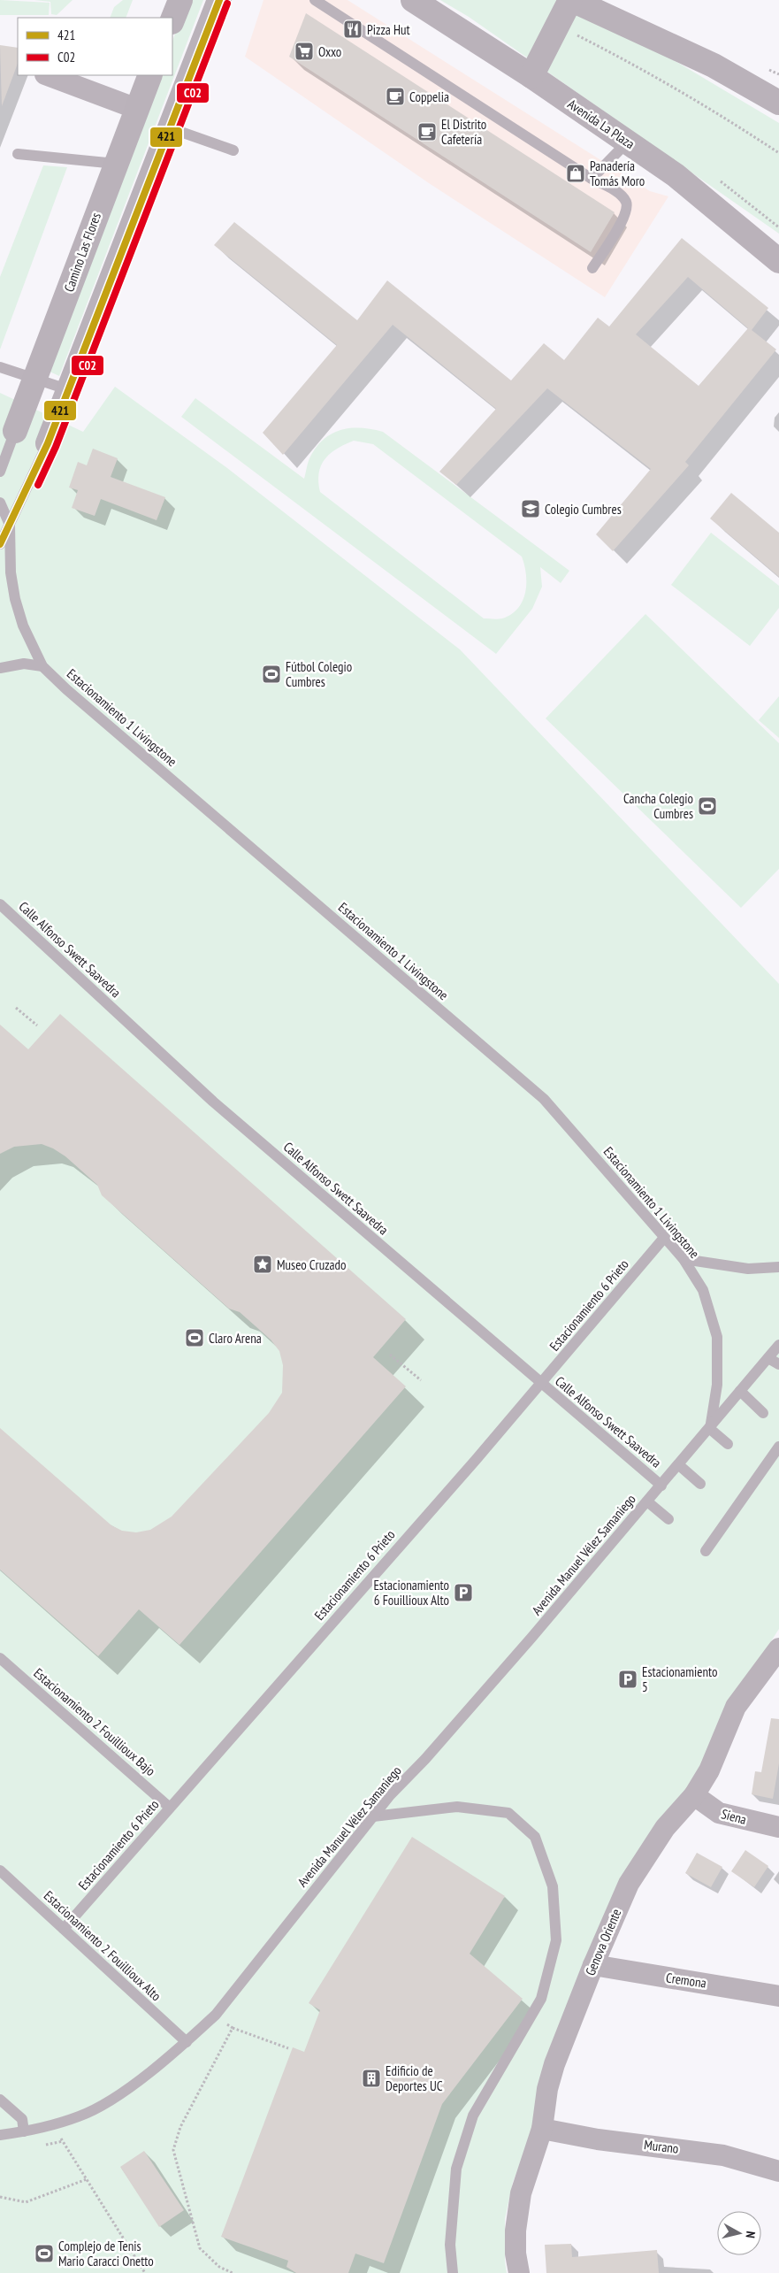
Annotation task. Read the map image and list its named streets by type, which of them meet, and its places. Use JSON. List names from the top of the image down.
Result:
{
  "streets": {
    "street": [
      "Avenida La Plaza",
      "Camino Las Flores",
      "Siena",
      "Genova Oriente",
      "Cremona",
      "Murano"
    ],
    "lane": [
      "Estacionamiento 1 Livingstone",
      "Calle Alfonso Swett Saavedra",
      "Estacionamiento 6 Prieto",
      "Avenida Manuel Vélez Samaniego",
      "Estacionamiento 2 Fouillioux Bajo",
      "Estacionamiento 2 Fouillioux Alto"
    ]
  },
  "crossings": [
    ["Estacionamiento 1 Livingstone", "Estacionamiento 6 Prieto"],
    ["Estacionamiento 1 Livingstone", "Avenida Manuel Vélez Samaniego"],
    ["Calle Alfonso Swett Saavedra", "Estacionamiento 6 Prieto"],
    ["Calle Alfonso Swett Saavedra", "Avenida Manuel Vélez Samaniego"],
    ["Estacionamiento 6 Prieto", "Estacionamiento 2 Fouillioux Bajo"],
    ["Estacionamiento 6 Prieto", "Estacionamiento 2 Fouillioux Alto"],
    ["Avenida Manuel Vélez Samaniego", "Estacionamiento 2 Fouillioux Alto"],
    ["Siena", "Genova Oriente"],
    ["Genova Oriente", "Cremona"],
    ["Genova Oriente", "Murano"]
  ],
  "places": {
    "restaurant": ["Pizza Hut"],
    "supermarket": ["Oxxo"],
    "cafe": ["Coppelia", "El Distrito Cafetería"],
    "shop": ["Panadería Tomás Moro"],
    "school or university": ["Colegio Cumbres"],
    "sports": [
      "Fútbol Colegio Cumbres",
      "Cancha Colegio Cumbres",
      "Claro Arena",
      "Complejo de Tenis Mario Caracci Onetto"
    ],
    "place": ["Museo Cruzado"],
    "parking": ["Estacionamiento 6 Fouillioux Alto", "Estacionamiento 5"],
    "building": ["Edificio de Deportes UC"]
  },
  "lines": ["transit line 421", "transit line C02"],
  "legend": ["421", "C02"],
  "north": "right"
}
